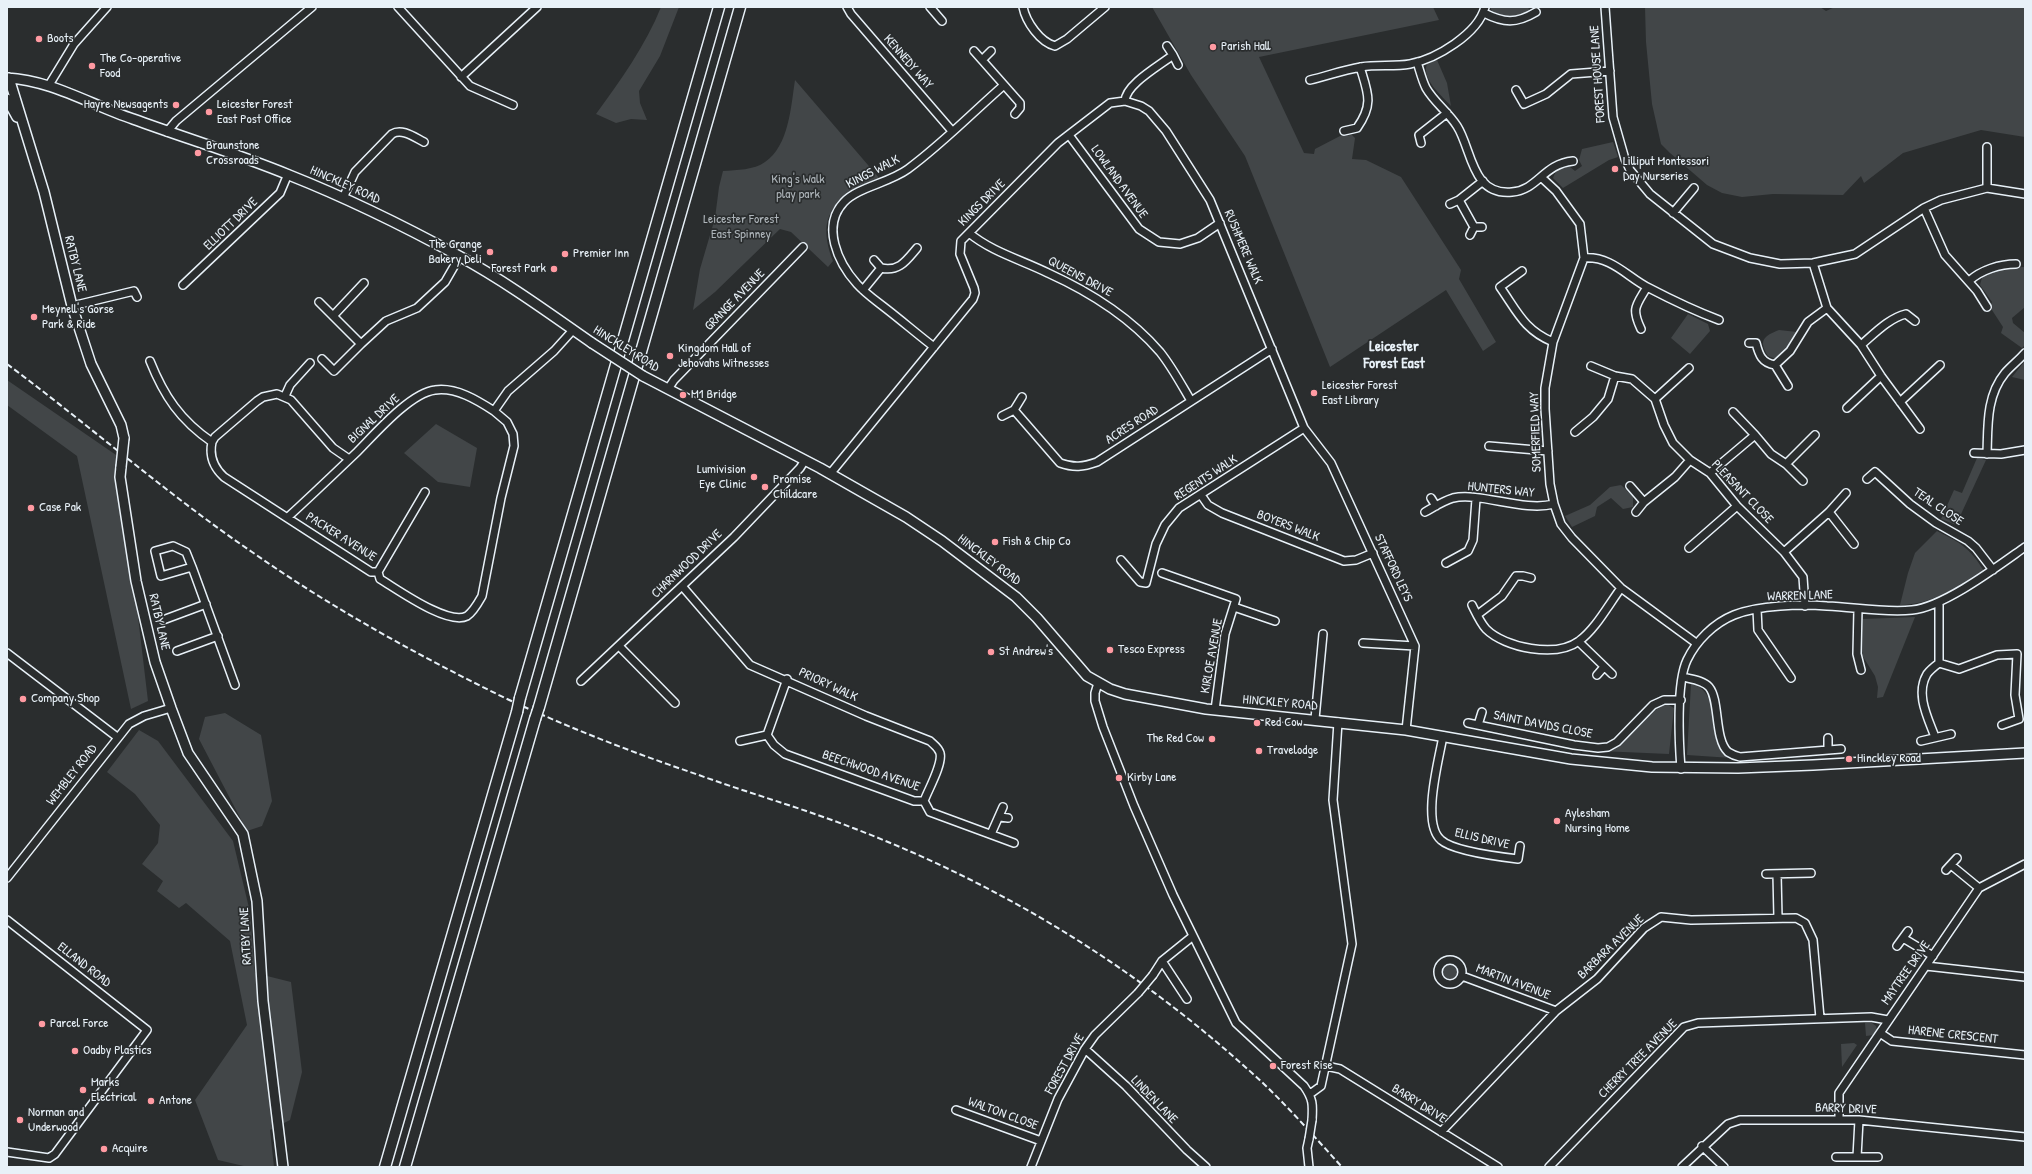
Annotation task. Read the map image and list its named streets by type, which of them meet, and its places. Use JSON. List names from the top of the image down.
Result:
{
  "streets": {
    "main road": ["HINCKLEY ROAD", "RATBY LANE"],
    "street": [
      "KENNEDY WAY",
      "FOREST HOUSE LANE",
      "KINGS WALK",
      "LOWLAND AVENUE",
      "KINGS DRIVE",
      "ELLIOTT DRIVE",
      "RUSHMERE WALK",
      "QUEENS DRIVE",
      "GRANGE AVENUE",
      "BIGNAL DRIVE",
      "ACRES ROAD",
      "SOMERFIELD WAY",
      "REGENTS WALK",
      "HUNTERS WAY",
      "PLEASANT CLOSE",
      "TEAL CLOSE",
      "BOYERS WALK",
      "PACKER AVENUE",
      "CHARNWOOD DRIVE",
      "STAFFORD LEYS",
      "WARREN LANE",
      "KIRLOE AVENUE",
      "PRIORY WALK",
      "SAINT DAVIDS CLOSE",
      "BEECHWOOD AVENUE",
      "WEMBLEY ROAD",
      "ELLIS DRIVE",
      "BARBARA AVENUE",
      "ELLAND ROAD",
      "MAYTREE DRIVE",
      "MARTIN AVENUE",
      "HARENE CRESCENT",
      "CHERRY TREE AVENUE",
      "FOREST DRIVE",
      "LINDEN LANE",
      "BARRY DRIVE",
      "WALTON CLOSE"
    ]
  },
  "crossings": [
    ["KENNEDY WAY", "KINGS WALK"],
    ["KINGS WALK", "KINGS DRIVE"],
    ["LOWLAND AVENUE", "KINGS DRIVE"],
    ["LOWLAND AVENUE", "RUSHMERE WALK"],
    ["HINCKLEY ROAD", "KINGS DRIVE"],
    ["HINCKLEY ROAD", "ELLIOTT DRIVE"],
    ["HINCKLEY ROAD", "RATBY LANE"],
    ["HINCKLEY ROAD", "GRANGE AVENUE"],
    ["HINCKLEY ROAD", "CHARNWOOD DRIVE"],
    ["HINCKLEY ROAD", "WARREN LANE"],
    ["HINCKLEY ROAD", "KIRLOE AVENUE"],
    ["HINCKLEY ROAD", "ELLIS DRIVE"],
    ["KINGS DRIVE", "RUSHMERE WALK"],
    ["KINGS DRIVE", "QUEENS DRIVE"],
    ["RUSHMERE WALK", "ACRES ROAD"],
    ["RUSHMERE WALK", "REGENTS WALK"],
    ["RUSHMERE WALK", "STAFFORD LEYS"],
    ["RATBY LANE", "WEMBLEY ROAD"],
    ["QUEENS DRIVE", "ACRES ROAD"],
    ["BIGNAL DRIVE", "PACKER AVENUE"],
    ["SOMERFIELD WAY", "HUNTERS WAY"],
    ["SOMERFIELD WAY", "WARREN LANE"],
    ["REGENTS WALK", "BOYERS WALK"],
    ["REGENTS WALK", "STAFFORD LEYS"],
    ["PLEASANT CLOSE", "WARREN LANE"],
    ["TEAL CLOSE", "WARREN LANE"],
    ["BOYERS WALK", "STAFFORD LEYS"],
    ["CHARNWOOD DRIVE", "PRIORY WALK"],
    ["WARREN LANE", "SAINT DAVIDS CLOSE"],
    ["PRIORY WALK", "BEECHWOOD AVENUE"],
    ["BARBARA AVENUE", "MARTIN AVENUE"],
    ["BARBARA AVENUE", "CHERRY TREE AVENUE"],
    ["BARBARA AVENUE", "BARRY DRIVE"],
    ["MAYTREE DRIVE", "HARENE CRESCENT"],
    ["MAYTREE DRIVE", "CHERRY TREE AVENUE"],
    ["MAYTREE DRIVE", "BARRY DRIVE"],
    ["FOREST DRIVE", "LINDEN LANE"],
    ["FOREST DRIVE", "WALTON CLOSE"]
  ],
  "districts": ["Leicester Forest East"],
  "parks": ["King's Walk play park", "Leicester Forest East Spinney"],
  "places": [
    "Boots",
    "Parish Hall",
    "The Co-operative Food",
    "Hayre Newsagents",
    "Leicester Forest East Post Office",
    "Braunstone Crossroads",
    "Lilliput Montessori Day Nurseries",
    "The Grange Bakery Deli",
    "Premier Inn",
    "Forest Park",
    "Meynell's Gorse Park & Ride",
    "Kingdom Hall of Jehovahs Witnesses",
    "Leicester Forest East Library",
    "M1 Bridge",
    "Lumivision Eye Clinic",
    "Promise Childcare",
    "Case Pak",
    "Fish & Chip Co",
    "Tesco Express",
    "St Andrew's",
    "Company Shop",
    "Red Cow",
    "The Red Cow",
    "Travelodge",
    "Hinckley Road",
    "Kirby Lane",
    "Aylesham Nursing Home",
    "Parcel Force",
    "Oadby Plastics",
    "Forest Rise",
    "Marks Electrical",
    "Antone",
    "Norman and Underwood",
    "Acquire"
  ]
}
